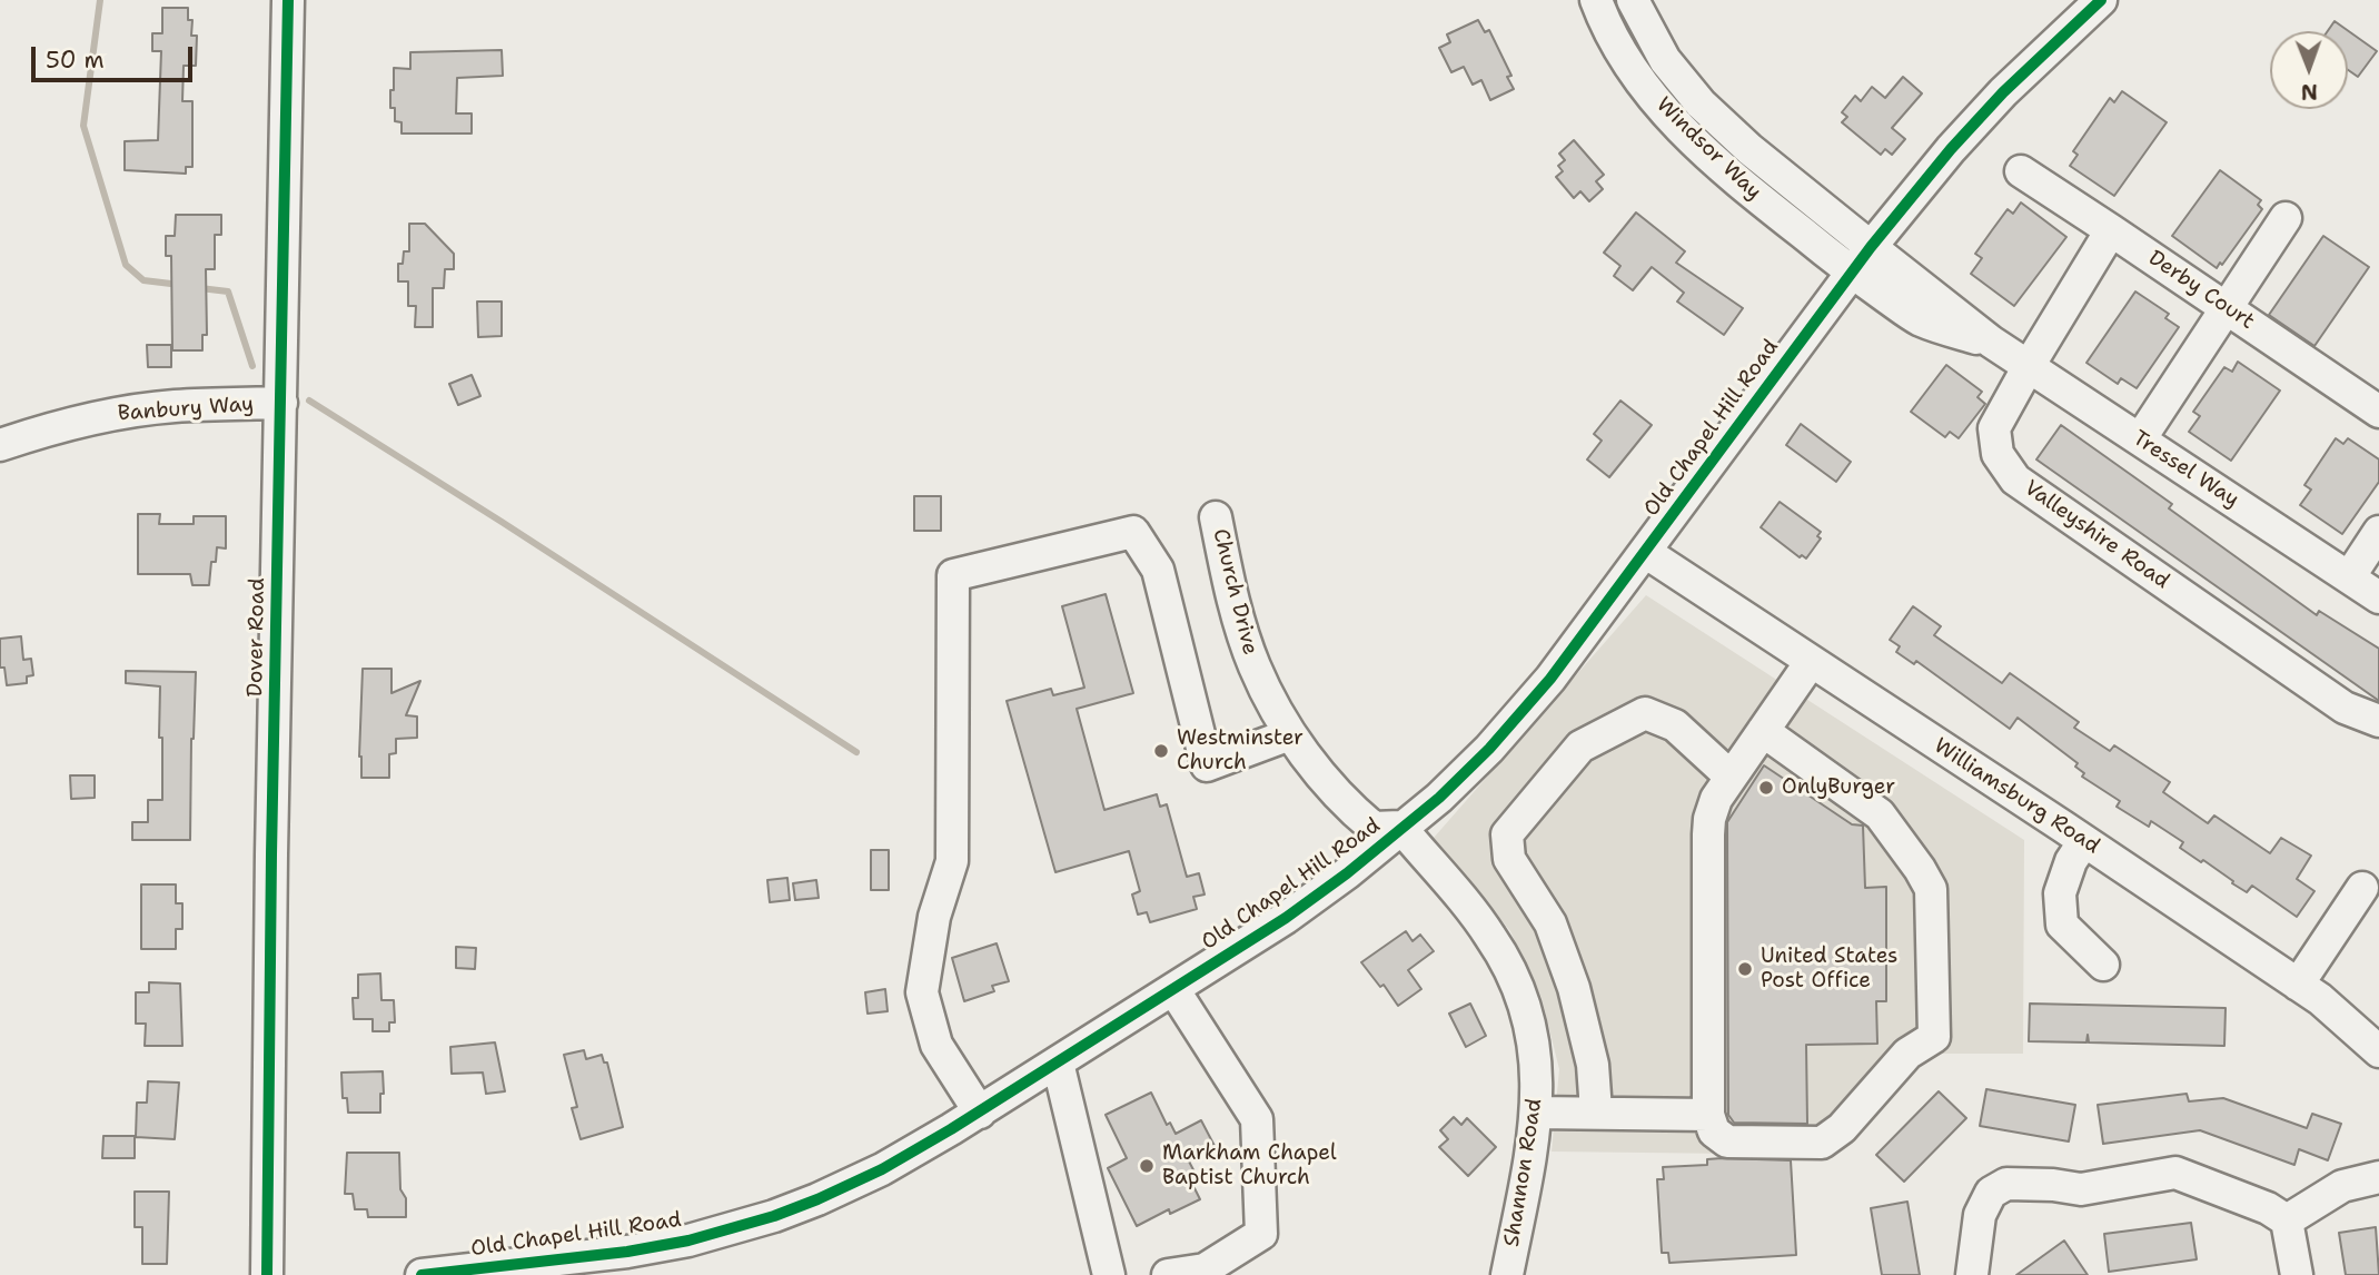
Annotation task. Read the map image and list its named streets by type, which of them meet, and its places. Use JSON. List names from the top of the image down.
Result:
{
  "streets": {
    "street": [
      "Windsor Way",
      "Derby Court",
      "Banbury Way",
      "Old Chapel Hill Road",
      "Tressel Way",
      "Valleyshire Road",
      "Church Drive",
      "Dover Road",
      "Williamsburg Road",
      "Shannon Road"
    ]
  },
  "crossings": [
    ["Windsor Way", "Old Chapel Hill Road"],
    ["Windsor Way", "Tressel Way"],
    ["Derby Court", "Valleyshire Road"],
    ["Banbury Way", "Dover Road"],
    ["Old Chapel Hill Road", "Tressel Way"],
    ["Old Chapel Hill Road", "Church Drive"],
    ["Old Chapel Hill Road", "Williamsburg Road"],
    ["Old Chapel Hill Road", "Shannon Road"],
    ["Tressel Way", "Valleyshire Road"],
    ["Church Drive", "Shannon Road"]
  ],
  "places": [
    "Westminster Church",
    "OnlyBurger",
    "United States Post Office",
    "Markham Chapel Baptist Church"
  ],
  "scale_bar": "50 m",
  "north": "bottom"
}
